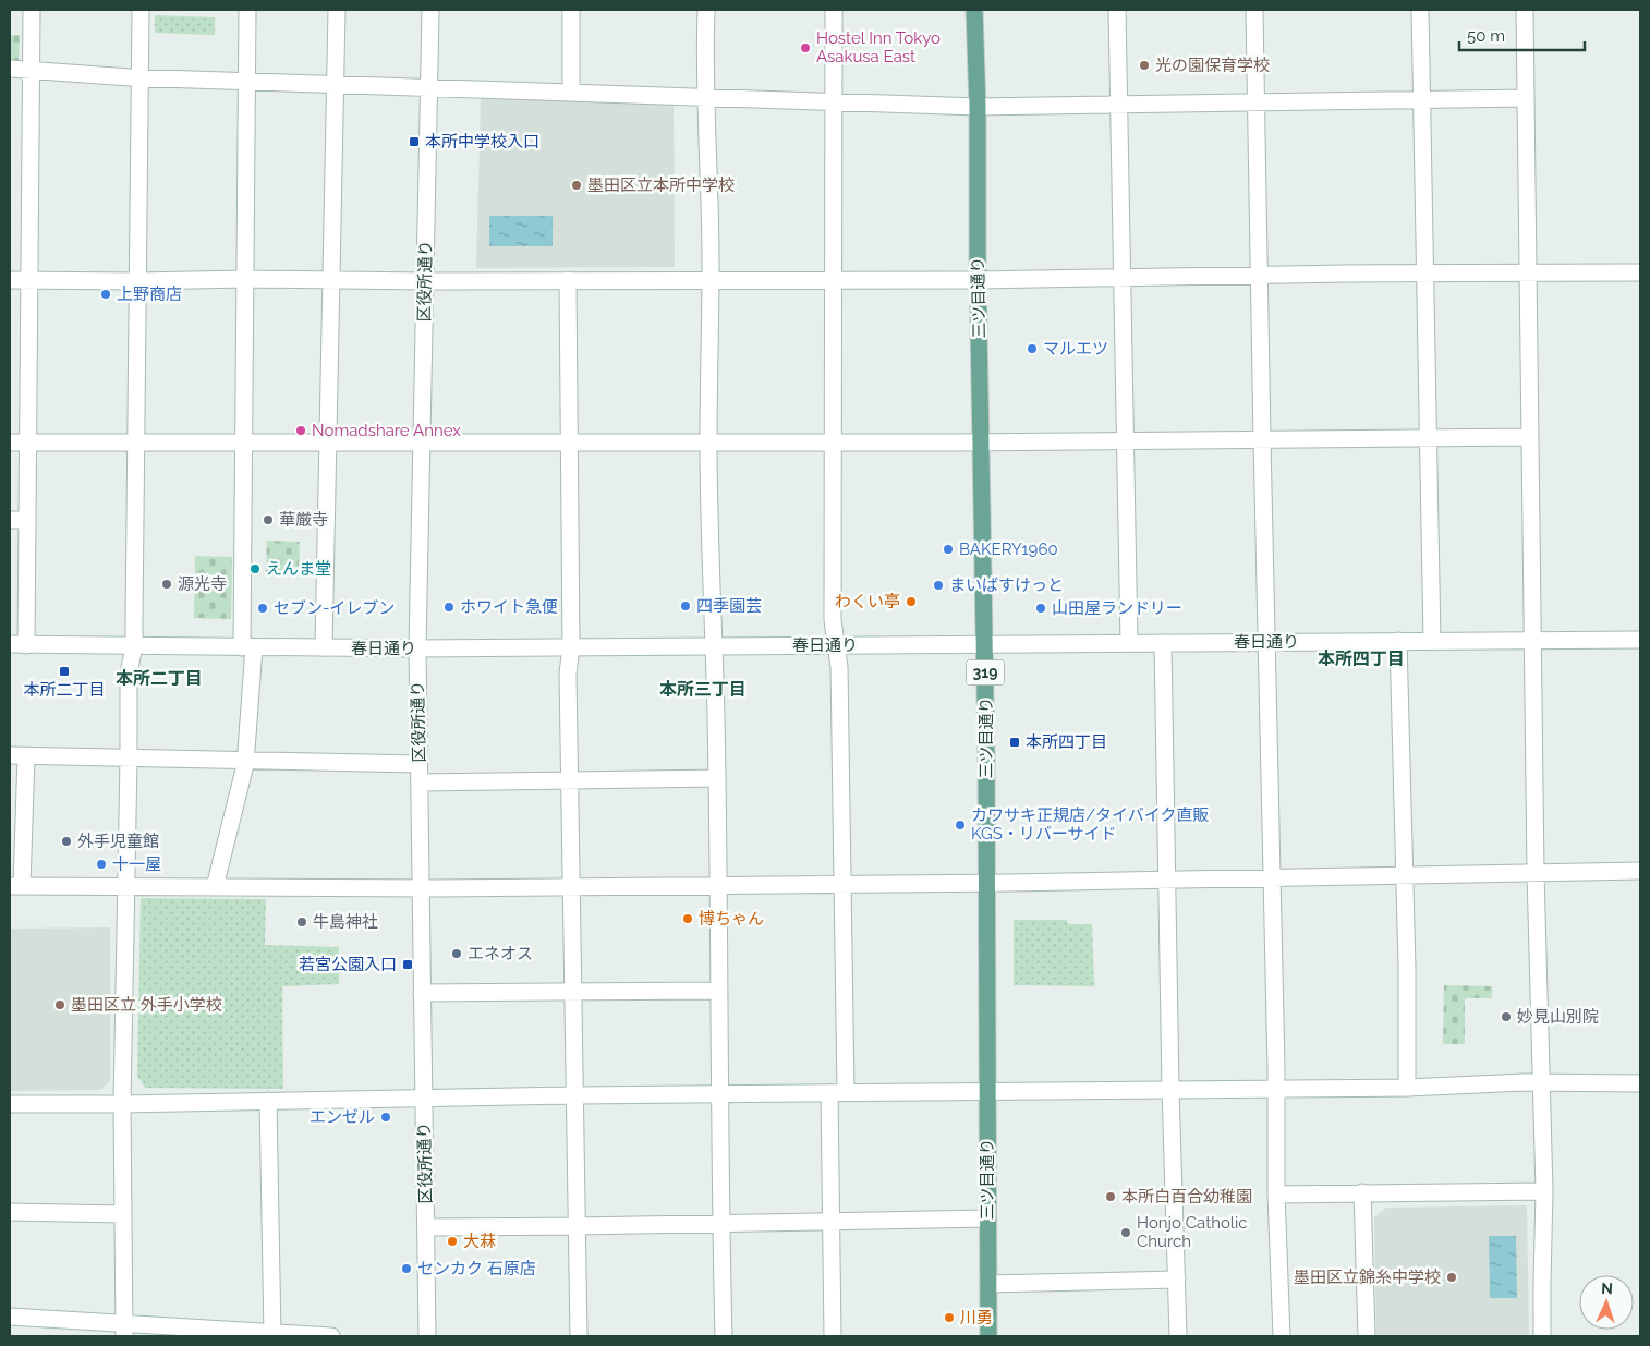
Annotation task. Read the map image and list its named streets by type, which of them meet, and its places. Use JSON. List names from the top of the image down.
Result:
{
  "streets": {
    "main road": ["三ツ目通り", "319"],
    "street": ["区役所通り", "春日通り"]
  },
  "crossings": [
    ["区役所通り", "春日通り"],
    ["三ツ目通り", "春日通り"]
  ],
  "districts": ["本所四丁目", "本所二丁目", "本所三丁目"],
  "places": {
    "other": [
      "Hostel Inn Tokyo Asakusa East",
      "光の園保育学校",
      "墨田区立本所中学校",
      "上野商店",
      "マルエツ",
      "Nomadshare Annex",
      "華厳寺",
      "BAKERY1960",
      "えんま堂",
      "源光寺",
      "まいばすけっと",
      "わくい亭",
      "四季園芸",
      "ホワイト急便",
      "セブン-イレブン",
      "山田屋ランドリー",
      "カワサキ正規店/タイバイク直販 KGS・リバーサイド",
      "外手児童館",
      "十一屋",
      "博ちゃん",
      "牛島神社",
      "エネオス",
      "墨田区立 外手小学校",
      "妙見山別院",
      "エンゼル",
      "本所白百合幼稚園",
      "Honjo Catholic Church",
      "大菻",
      "センカク 石原店",
      "墨田区立錦糸中学校",
      "川勇"
    ],
    "transit": [
      "本所中学校入口",
      "本所二丁目",
      "本所四丁目",
      "若宮公園入口"
    ]
  },
  "scale_bar": "50 m",
  "north": "top"
}
